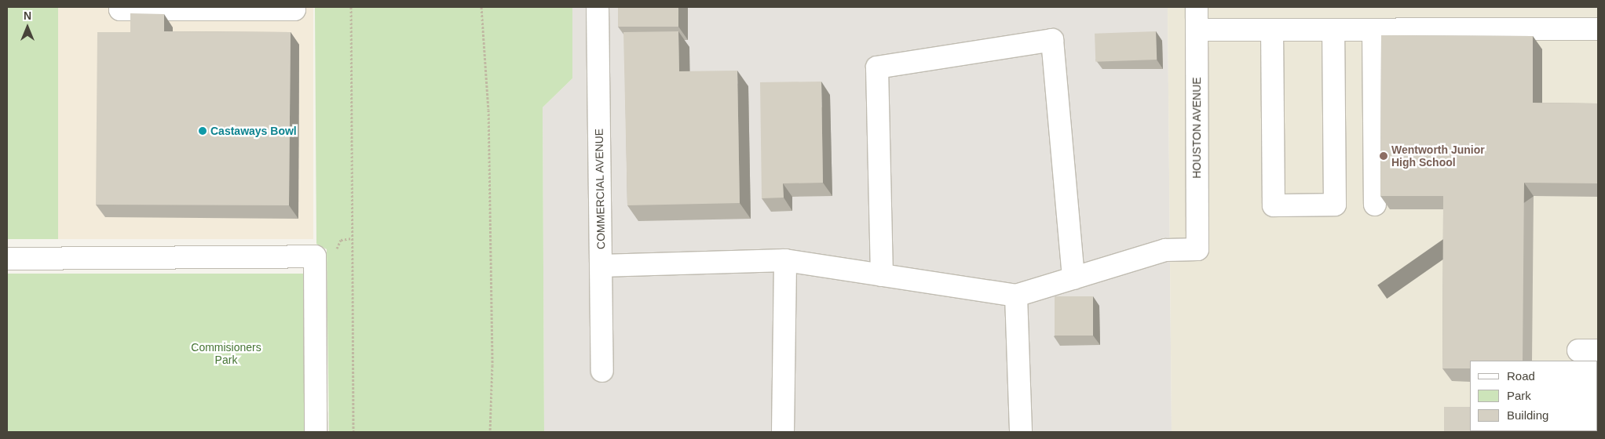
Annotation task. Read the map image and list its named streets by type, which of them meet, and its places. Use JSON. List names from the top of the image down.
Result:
{
  "streets": {
    "street": ["HOUSTON AVENUE", "COMMERCIAL AVENUE"]
  },
  "parks": ["Commisioners Park"],
  "places": ["Castaways Bowl", "Wentworth Junior High School"],
  "legend": ["Road", "Park", "Building"],
  "north": "top"
}
